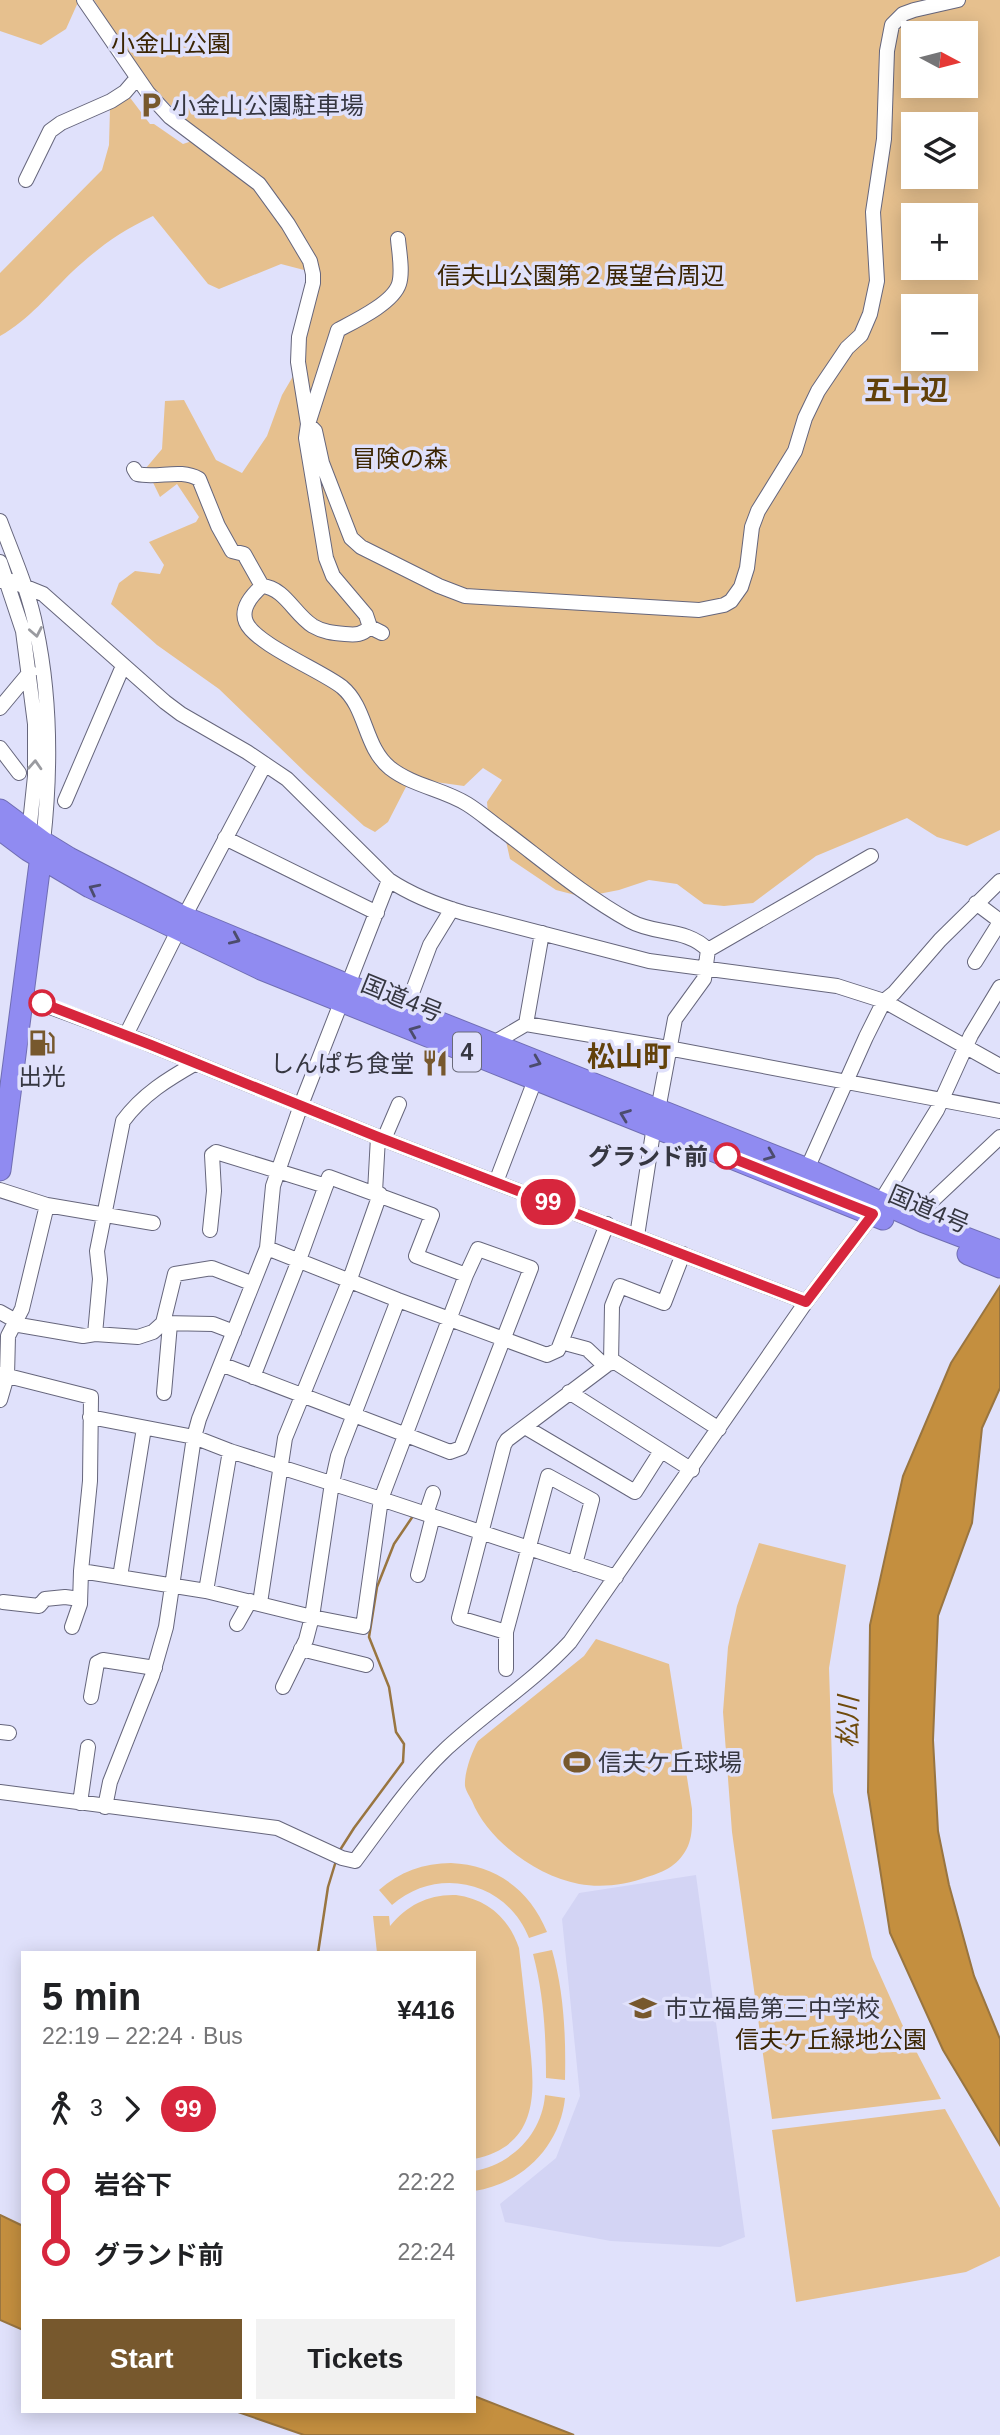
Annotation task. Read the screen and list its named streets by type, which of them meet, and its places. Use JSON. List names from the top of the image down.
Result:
{
  "streets": {
    "highway": ["国道4号", "4"]
  },
  "crossings": [
    ["国道4号", "4"]
  ],
  "districts": ["五十辺", "松山町"],
  "water": ["松川"],
  "parks": [
    "小金山公園",
    "信夫山公園第２展望台周辺",
    "冒険の森",
    "信夫ケ丘緑地公園"
  ],
  "places": {
    "parking": ["小金山公園駐車場"],
    "fuel station": ["出光"],
    "restaurant": ["しんぱち食堂"],
    "other": ["グランド前"],
    "sports": ["信夫ケ丘球場"],
    "school or university": ["市立福島第三中学校"]
  },
  "lines": ["bus line 99"],
  "north": "right",
  "page": {
    "on_map": "99",
    "map_buttons": ["+", "−"],
    "heading": ["5 min", "22:19 – 22:24 · Bus", "¥416"],
    "legs": ["3", "99"],
    "list": [
      {
        "name": "岩谷下",
        "value": "22:22"
      },
      {
        "name": "グランド前",
        "value": "22:24"
      }
    ],
    "buttons": ["Start", "Tickets"]
  }
}
